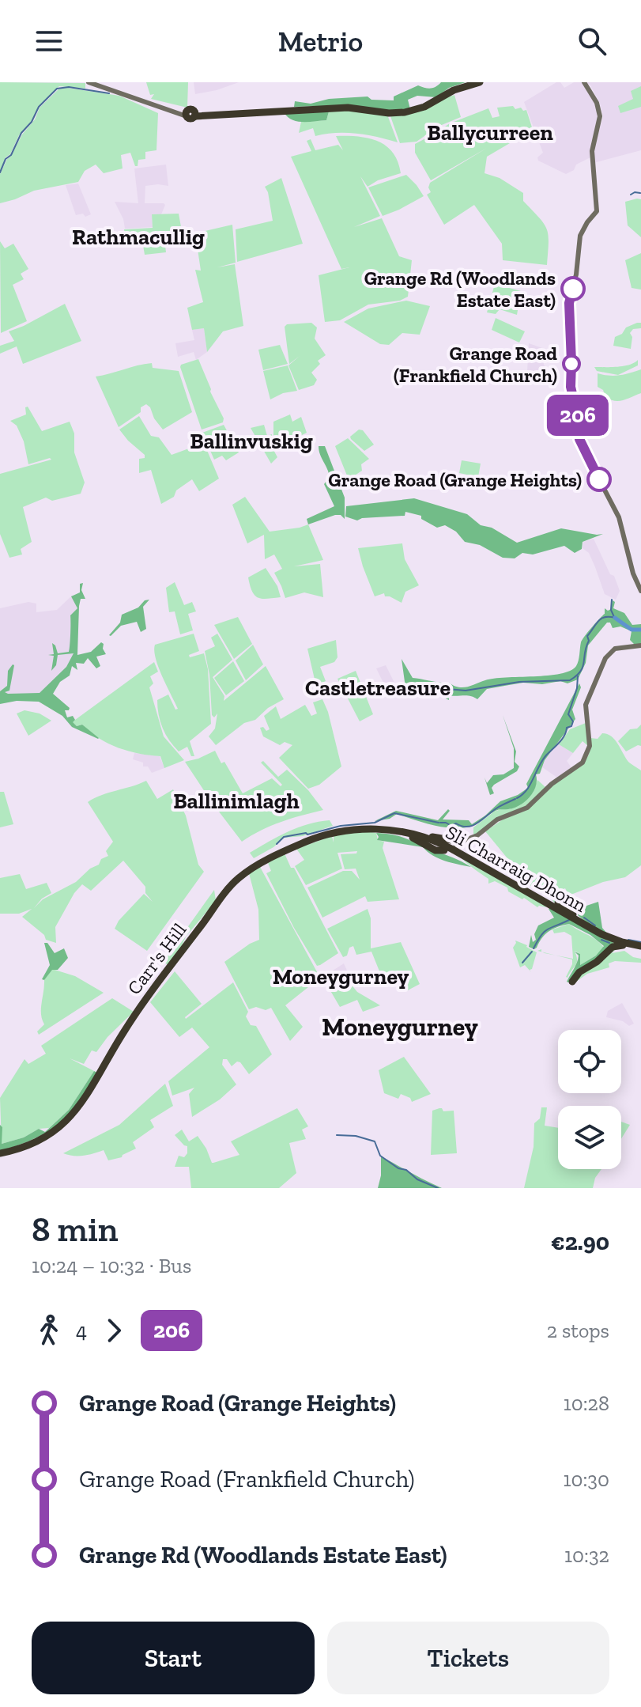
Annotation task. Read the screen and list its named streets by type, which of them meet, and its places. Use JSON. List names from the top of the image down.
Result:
{
  "streets": {
    "highway": ["Sli Charraig Dhonn", "Carr's Hill"]
  },
  "crossings": [
    ["Sli Charraig Dhonn", "Carr's Hill"]
  ],
  "districts": [
    "Ballycurreen",
    "Rathmacullig",
    "Ballinvuskig",
    "Castletreasure",
    "Ballinimlagh",
    "Moneygurney",
    "Moneygurney"
  ],
  "places": ["Grange Rd (Woodlands Estate East)", "Grange Road (Frankfield Church)", "Grange Road (Grange Heights)"],
  "lines": ["bus line 206"],
  "page": {
    "header": "Metrio",
    "on_map": "206",
    "heading": ["8 min", "10:24 – 10:32 · Bus", "€2.90"],
    "legs": ["4", "206", "2 stops"],
    "list": [
      {
        "name": "Grange Road (Grange Heights)",
        "value": "10:28"
      },
      {
        "name": "Grange Road (Frankfield Church)",
        "value": "10:30"
      },
      {
        "name": "Grange Rd (Woodlands Estate East)",
        "value": "10:32"
      }
    ],
    "buttons": ["Start", "Tickets"]
  }
}
